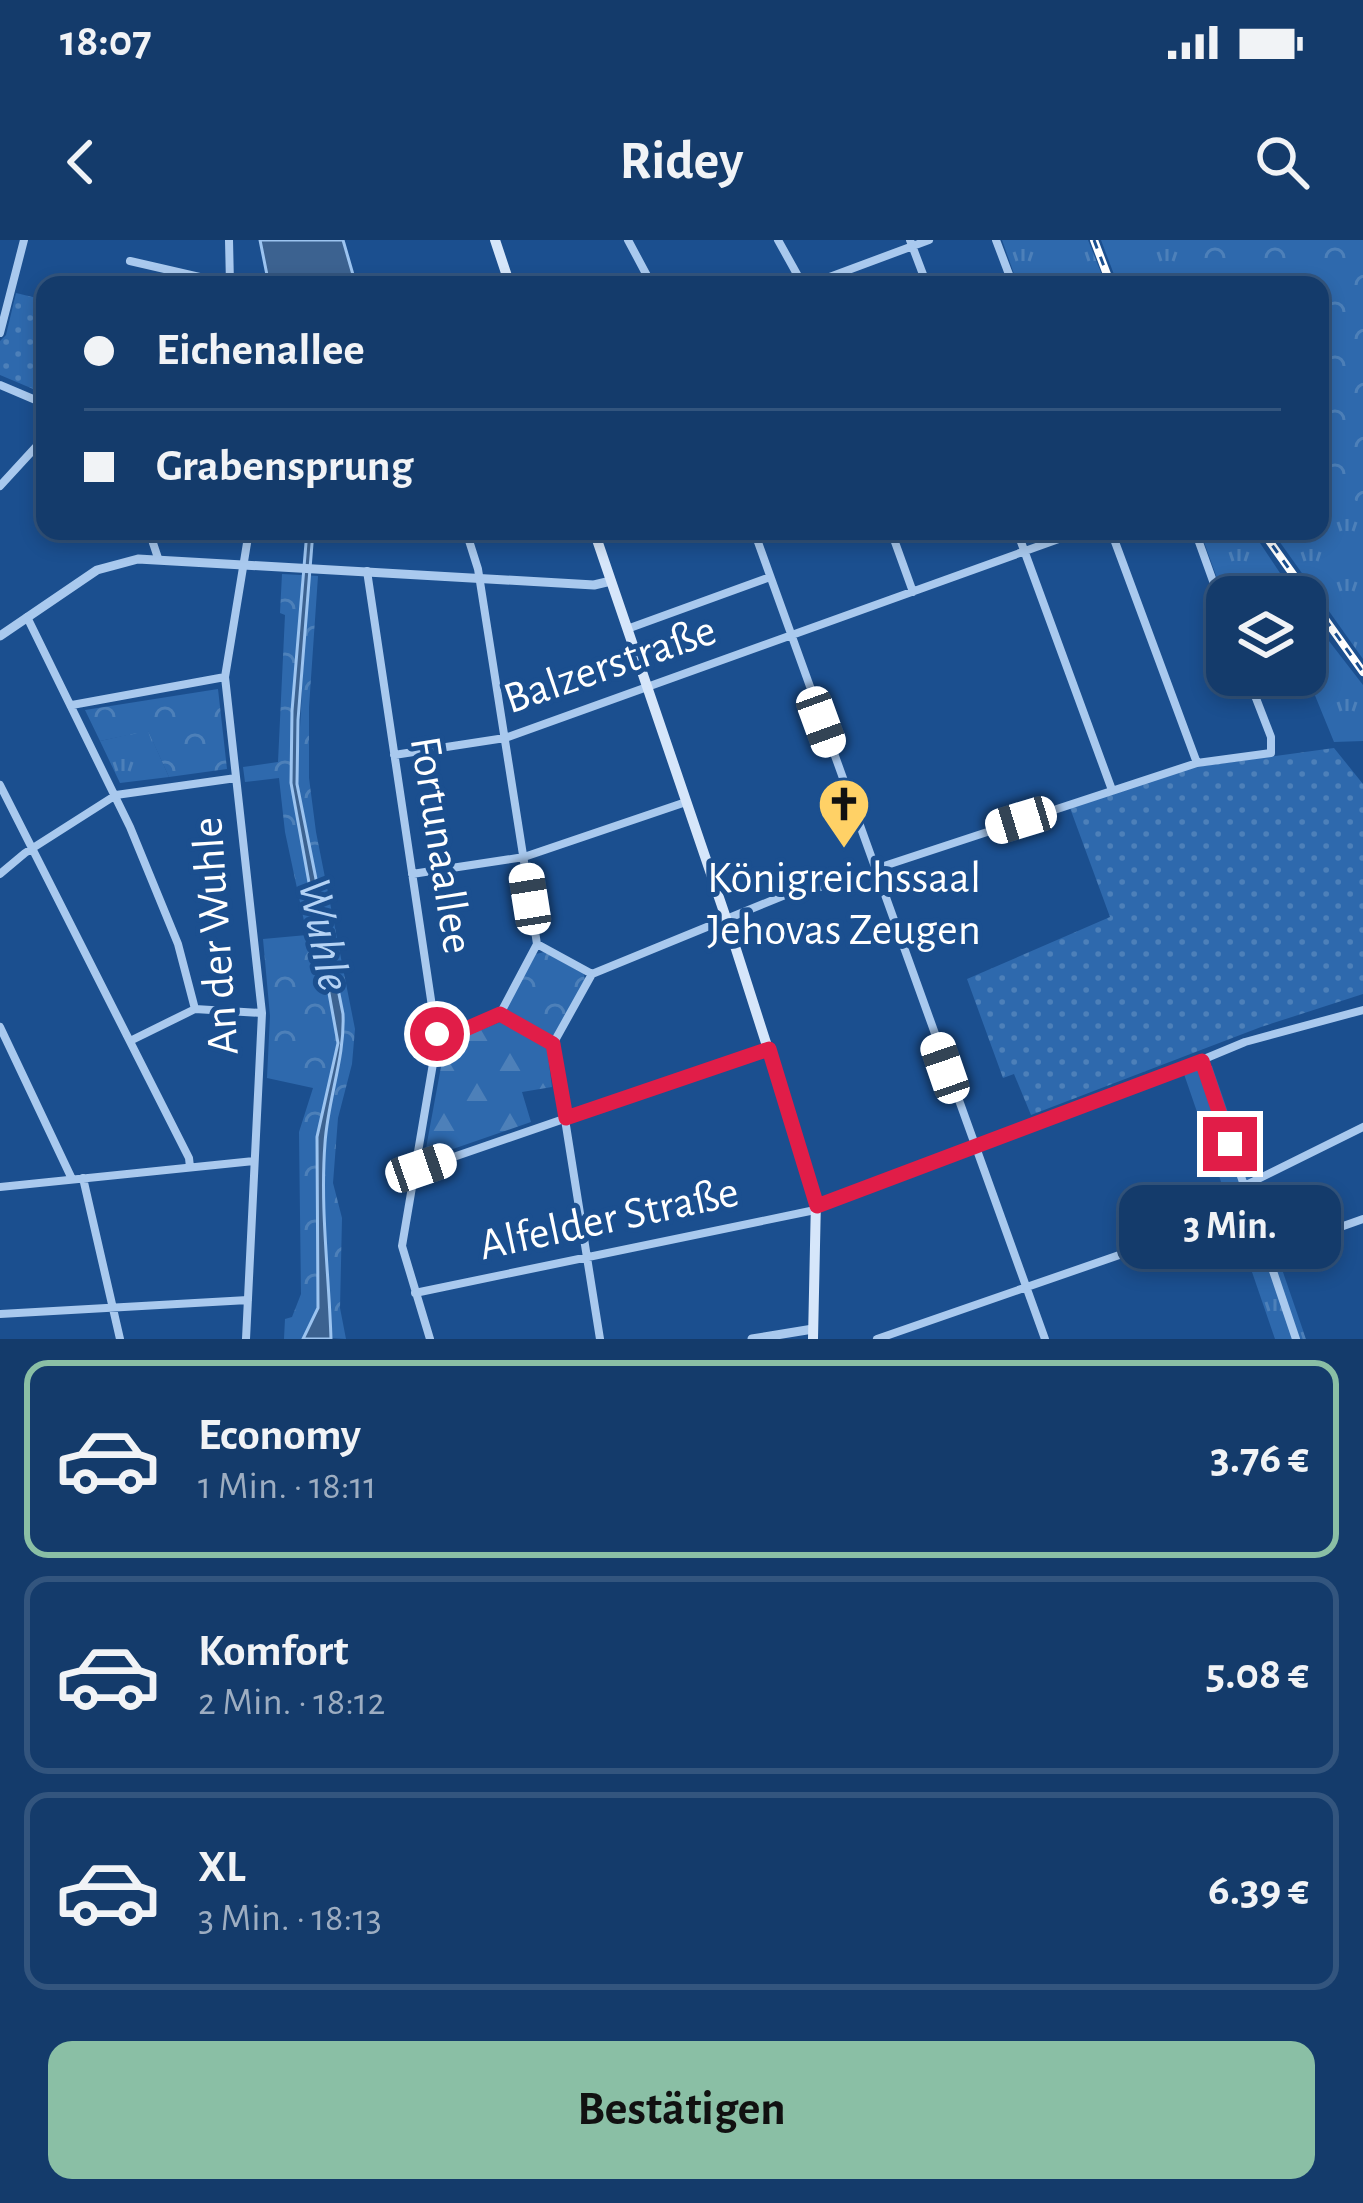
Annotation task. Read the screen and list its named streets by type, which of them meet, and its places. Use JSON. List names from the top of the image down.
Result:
{
  "streets": {
    "street": [
      "Balzerstraße",
      "Fortunaallee",
      "An der Wuhle",
      "Alfelder Straße"
    ]
  },
  "crossings": [
    ["Balzerstraße", "Fortunaallee"],
    ["Fortunaallee", "Alfelder Straße"]
  ],
  "water": ["Wuhle"],
  "places": {
    "church": ["Königreichssaal Jehovas Zeugen"]
  },
  "page": {
    "status": "18:07",
    "header": "Ridey",
    "banner": ["Eichenallee", "Grabensprung"],
    "bubble": "3 Min.",
    "list": [
      {
        "name": "Economy",
        "note": "1 Min. · 18:11",
        "value": "3.76 €"
      },
      {
        "name": "Komfort",
        "note": "2 Min. · 18:12",
        "value": "5.08 €"
      },
      {
        "name": "XL",
        "note": "3 Min. · 18:13",
        "value": "6.39 €"
      }
    ],
    "buttons": "Bestätigen"
  }
}
